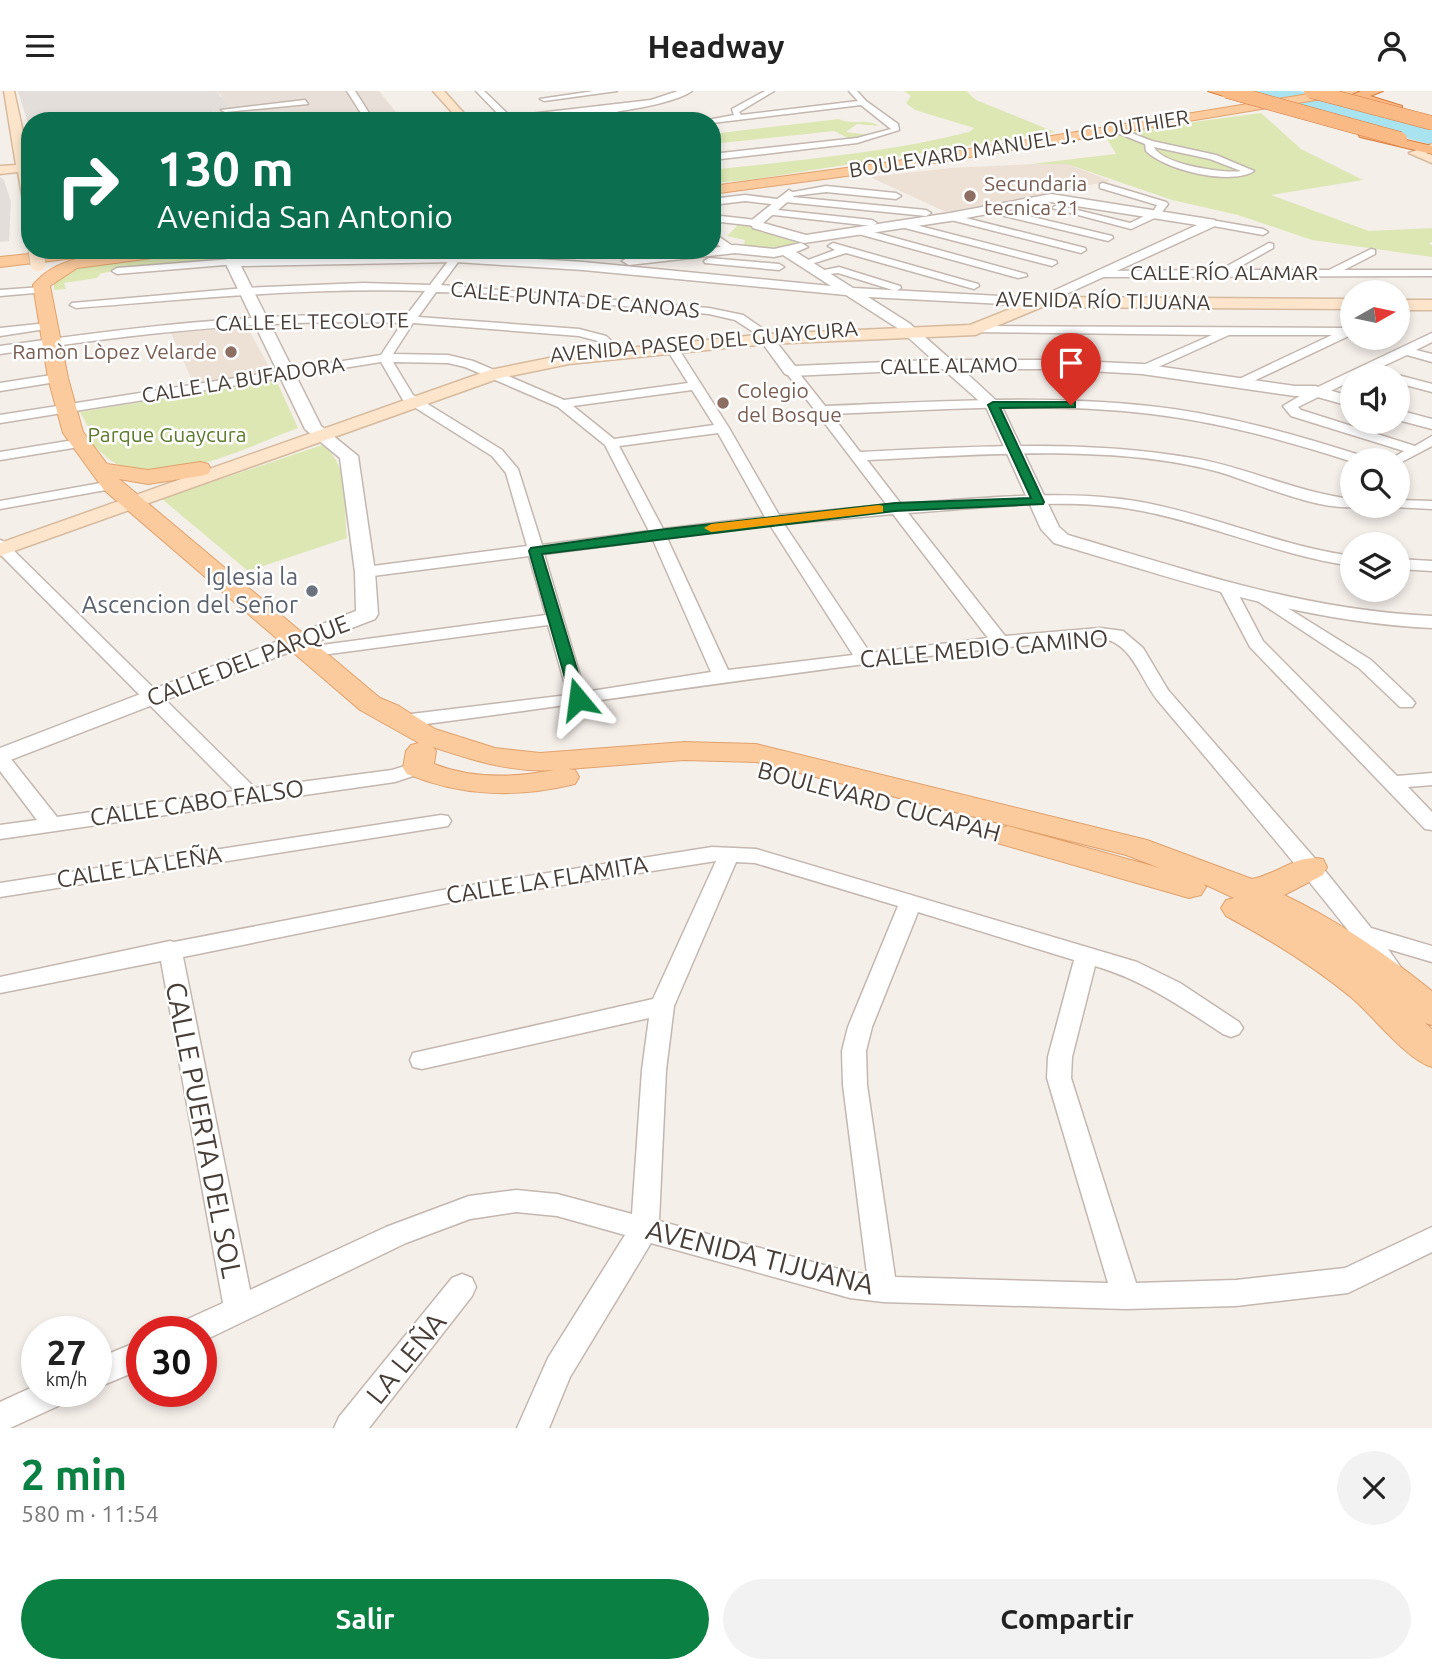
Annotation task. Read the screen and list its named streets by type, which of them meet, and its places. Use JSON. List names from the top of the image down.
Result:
{
  "streets": {
    "main road": [
      "BOULEVARD MANUEL J. CLOUTHIER",
      "AVENIDA RÍO TIJUANA",
      "AVENIDA PASEO DEL GUAYCURA",
      "BOULEVARD CUCAPAH"
    ],
    "street": [
      "CALLE RÍO ALAMAR",
      "CALLE PUNTA DE CANOAS",
      "CALLE EL TECOLOTE",
      "CALLE ALAMO",
      "CALLE LA BUFADORA",
      "CALLE MEDIO CAMINO",
      "CALLE DEL PARQUE",
      "CALLE CABO FALSO",
      "CALLE LA LEÑA",
      "CALLE LA FLAMITA",
      "CALLE PUERTA DEL SOL",
      "AVENIDA TIJUANA",
      "LA LEÑA"
    ]
  },
  "crossings": [
    ["CALLE PUNTA DE CANOAS", "AVENIDA PASEO DEL GUAYCURA"],
    ["CALLE PUNTA DE CANOAS", "CALLE ALAMO"],
    ["CALLE PUNTA DE CANOAS", "CALLE MEDIO CAMINO"],
    ["CALLE PUNTA DE CANOAS", "CALLE DEL PARQUE"],
    ["AVENIDA RÍO TIJUANA", "AVENIDA PASEO DEL GUAYCURA"],
    ["CALLE EL TECOLOTE", "AVENIDA PASEO DEL GUAYCURA"],
    ["CALLE EL TECOLOTE", "CALLE DEL PARQUE"],
    ["AVENIDA PASEO DEL GUAYCURA", "CALLE LA BUFADORA"],
    ["AVENIDA PASEO DEL GUAYCURA", "CALLE DEL PARQUE"],
    ["CALLE LA BUFADORA", "CALLE DEL PARQUE"],
    ["CALLE MEDIO CAMINO", "BOULEVARD CUCAPAH"],
    ["BOULEVARD CUCAPAH", "CALLE CABO FALSO"],
    ["CALLE LA FLAMITA", "CALLE PUERTA DEL SOL"],
    ["CALLE PUERTA DEL SOL", "AVENIDA TIJUANA"]
  ],
  "parks": ["Parque Guaycura"],
  "places": [
    "Secundaria tecnica 21",
    "Ramòn Lòpez Velarde",
    "Colegio del Bosque",
    "Iglesia la Ascencion del Señor"
  ],
  "north": "right",
  "page": {
    "header": "Headway",
    "turn": ["130 m", "Avenida San Antonio"],
    "speed": "27 km/h",
    "limit": "30",
    "heading": ["2 min", "580 m · 11:54"],
    "buttons": ["Salir", "Compartir"]
  }
}
